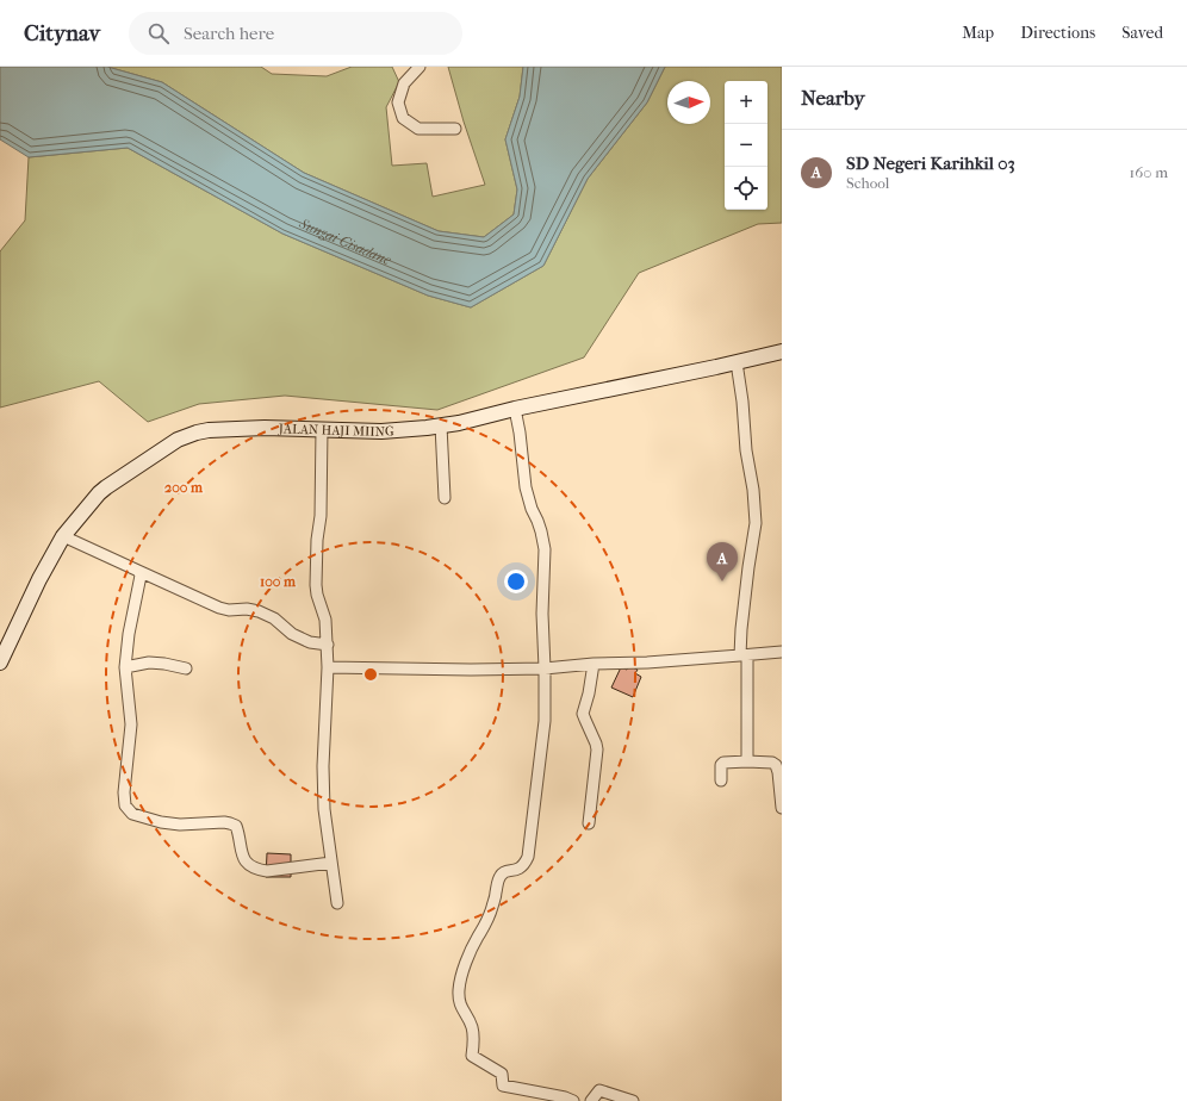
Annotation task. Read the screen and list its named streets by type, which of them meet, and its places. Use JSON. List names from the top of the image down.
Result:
{
  "streets": {
    "main road": ["JALAN HAJI MIING"]
  },
  "water": ["Sungai Cisadane"],
  "north": "right",
  "page": {
    "header": "Citynav",
    "search": "Search here",
    "nav": ["Map", "Directions", "Saved"],
    "heading": "Nearby",
    "map_buttons": ["+", "−"],
    "list": [
      {
        "mark": "A",
        "name": "SD Negeri Karihkil 03",
        "note": "School",
        "value": "160 m"
      }
    ],
    "pins": "A"
  },
  "rings": ["200 m", "100 m"]
}
